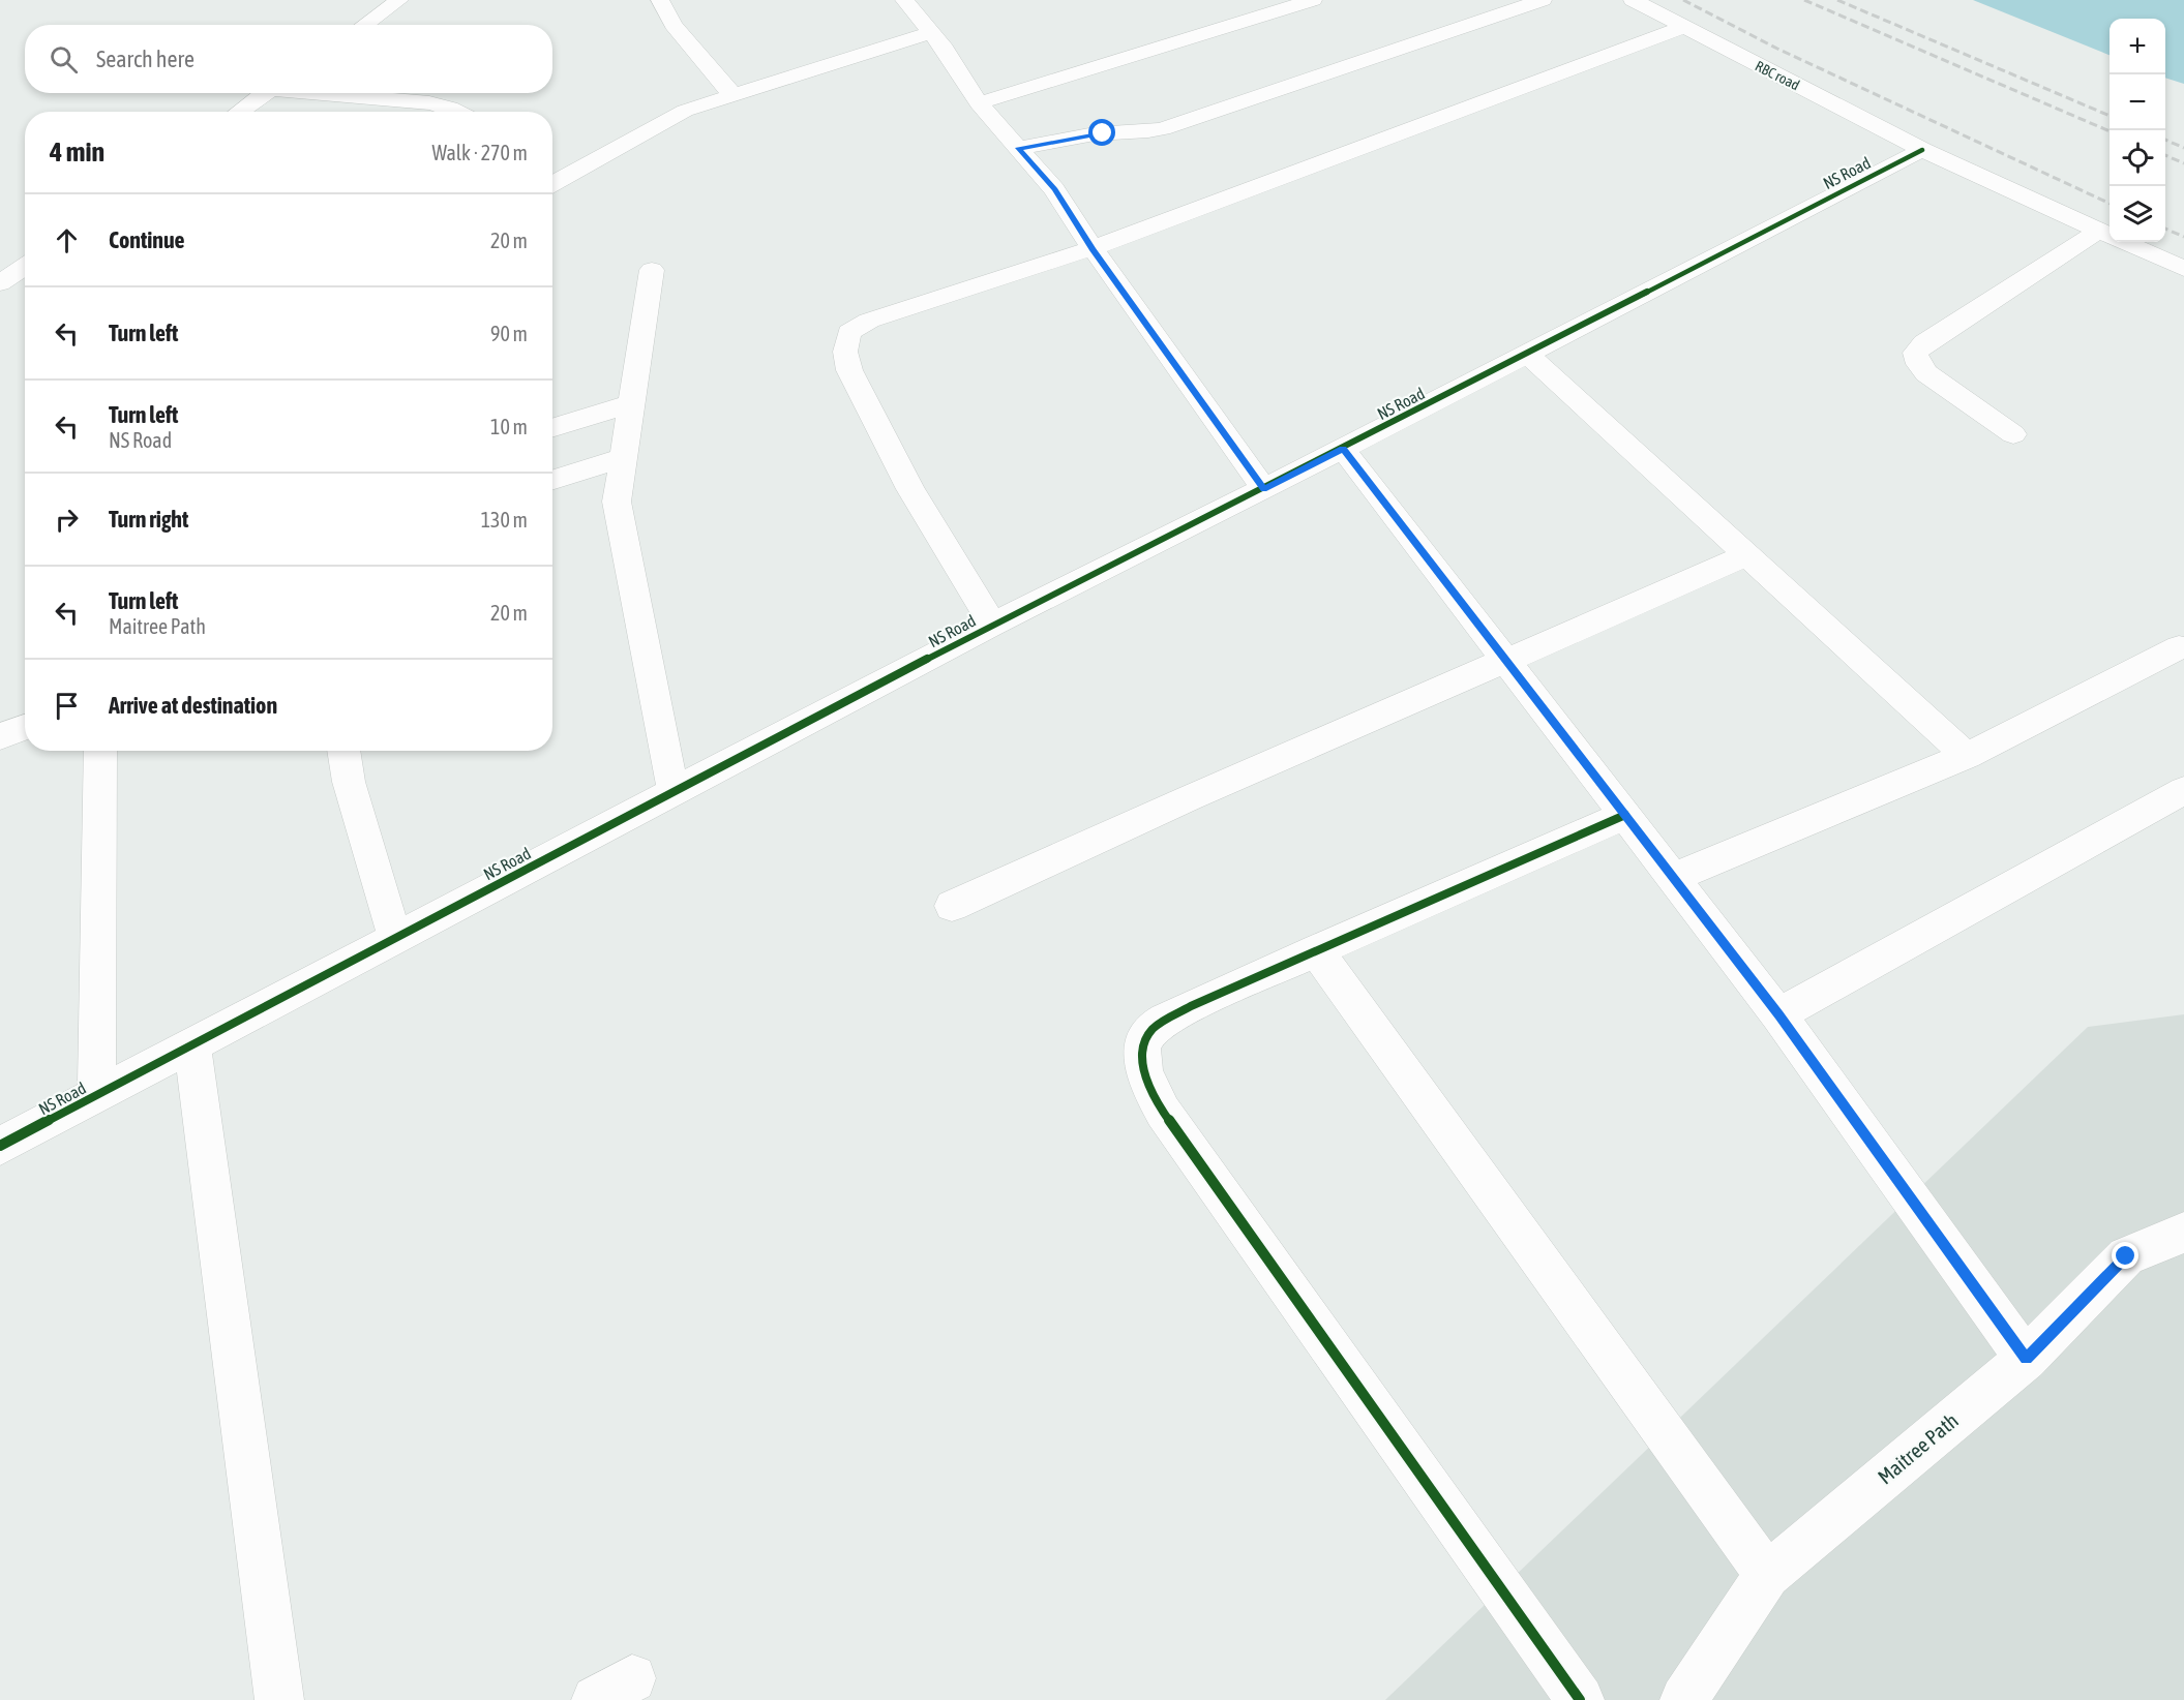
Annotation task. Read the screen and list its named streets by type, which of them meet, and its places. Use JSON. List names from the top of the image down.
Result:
{
  "streets": {
    "street": ["RBC road", "NS Road", "Maitree Path"]
  },
  "crossings": [
    ["RBC road", "NS Road"]
  ],
  "page": {
    "map_buttons": ["+", "−"],
    "search": "Search here",
    "heading": ["4 min", "Walk · 270 m"],
    "list": [
      ["Continue", "20 m"],
      ["Turn left", "90 m"],
      ["Turn left", "NS Road", "10 m"],
      ["Turn right", "130 m"],
      ["Turn left", "Maitree Path", "20 m"],
      "Arrive at destination"
    ]
  }
}
